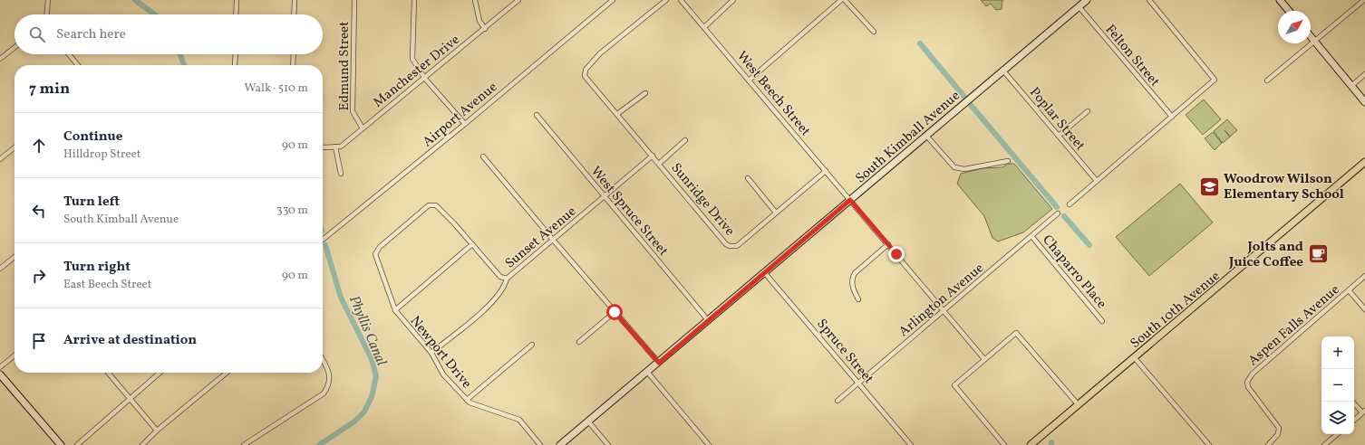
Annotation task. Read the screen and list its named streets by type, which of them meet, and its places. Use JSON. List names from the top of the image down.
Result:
{
  "streets": {
    "main road": ["South 10th Avenue"],
    "street": [
      "Felton Street",
      "Edmund Street",
      "Manchester Drive",
      "West Beech Street",
      "Airport Avenue",
      "Poplar Street",
      "South Kimball Avenue",
      "Sunridge Drive",
      "West Spruce Street",
      "Sunset Avenue",
      "Chaparro Place",
      "Arlington Avenue",
      "Aspen Falls Avenue",
      "Spruce Street",
      "Newport Drive"
    ]
  },
  "crossings": [
    ["Felton Street", "South Kimball Avenue"],
    ["Edmund Street", "Manchester Drive"],
    ["West Beech Street", "South Kimball Avenue"],
    ["West Beech Street", "Sunridge Drive"],
    ["West Beech Street", "Arlington Avenue"],
    ["Poplar Street", "South Kimball Avenue"],
    ["South Kimball Avenue", "West Spruce Street"],
    ["South Kimball Avenue", "Spruce Street"],
    ["Sunridge Drive", "Sunset Avenue"],
    ["West Spruce Street", "Sunset Avenue"],
    ["Sunset Avenue", "Newport Drive"],
    ["Chaparro Place", "Arlington Avenue"],
    ["Arlington Avenue", "Spruce Street"]
  ],
  "water": ["Phyllis Canal"],
  "places": {
    "school or university": ["Woodrow Wilson Elementary School"],
    "cafe": ["Jolts and Juice Coffee"]
  },
  "north": "top right",
  "page": {
    "search": "Search here",
    "heading": ["7 min", "Walk · 510 m"],
    "list": [
      ["Continue", "Hilldrop Street", "90 m"],
      ["Turn left", "South Kimball Avenue", "330 m"],
      ["Turn right", "East Beech Street", "90 m"],
      "Arrive at destination"
    ],
    "map_buttons": ["+", "−"]
  }
}
